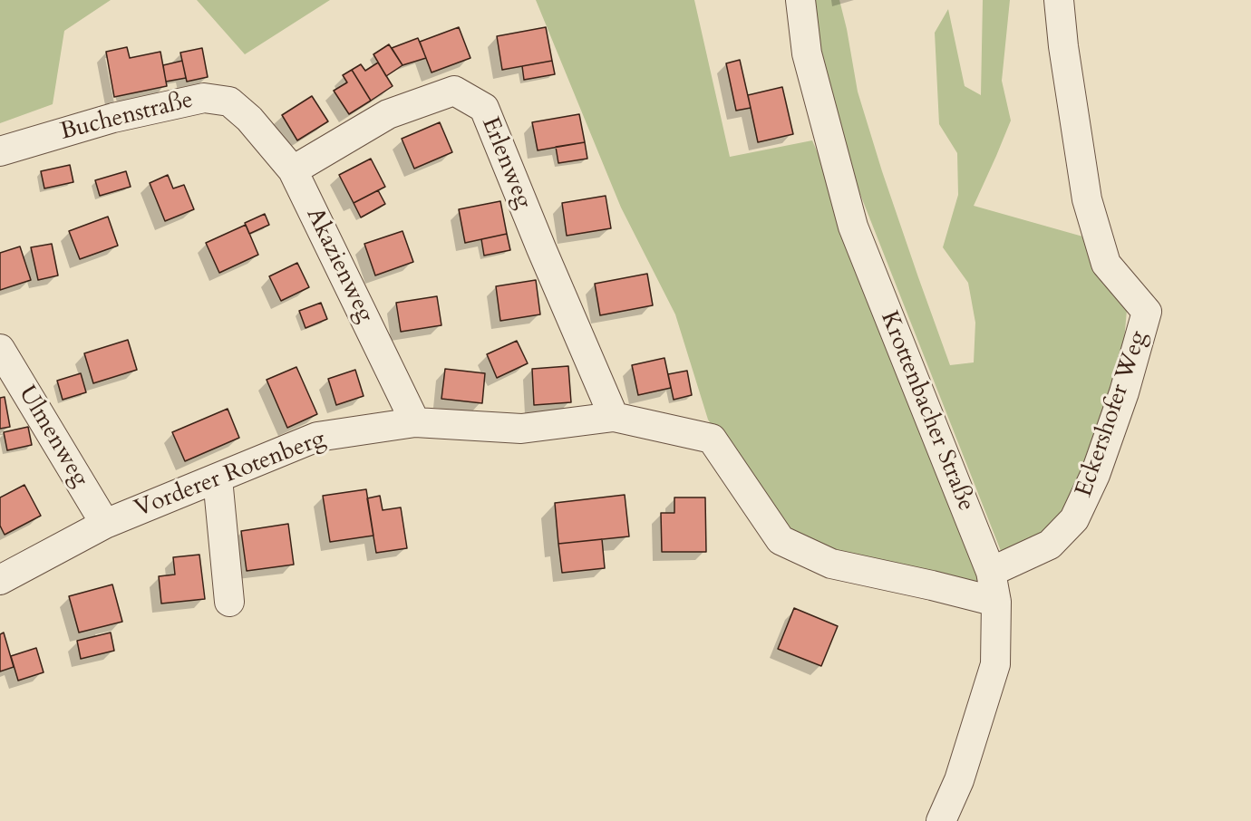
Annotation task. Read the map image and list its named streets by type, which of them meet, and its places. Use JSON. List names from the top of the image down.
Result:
{
  "streets": {
    "street": [
      "Buchenstraße",
      "Erlenweg",
      "Akazienweg",
      "Krottenbacher Straße",
      "Eckershofer Weg",
      "Ulmenweg",
      "Vorderer Rotenberg"
    ]
  },
  "crossings": [
    ["Buchenstraße", "Akazienweg"],
    ["Erlenweg", "Akazienweg"],
    ["Erlenweg", "Vorderer Rotenberg"],
    ["Akazienweg", "Vorderer Rotenberg"],
    ["Krottenbacher Straße", "Eckershofer Weg"],
    ["Krottenbacher Straße", "Vorderer Rotenberg"],
    ["Ulmenweg", "Vorderer Rotenberg"]
  ]
}
